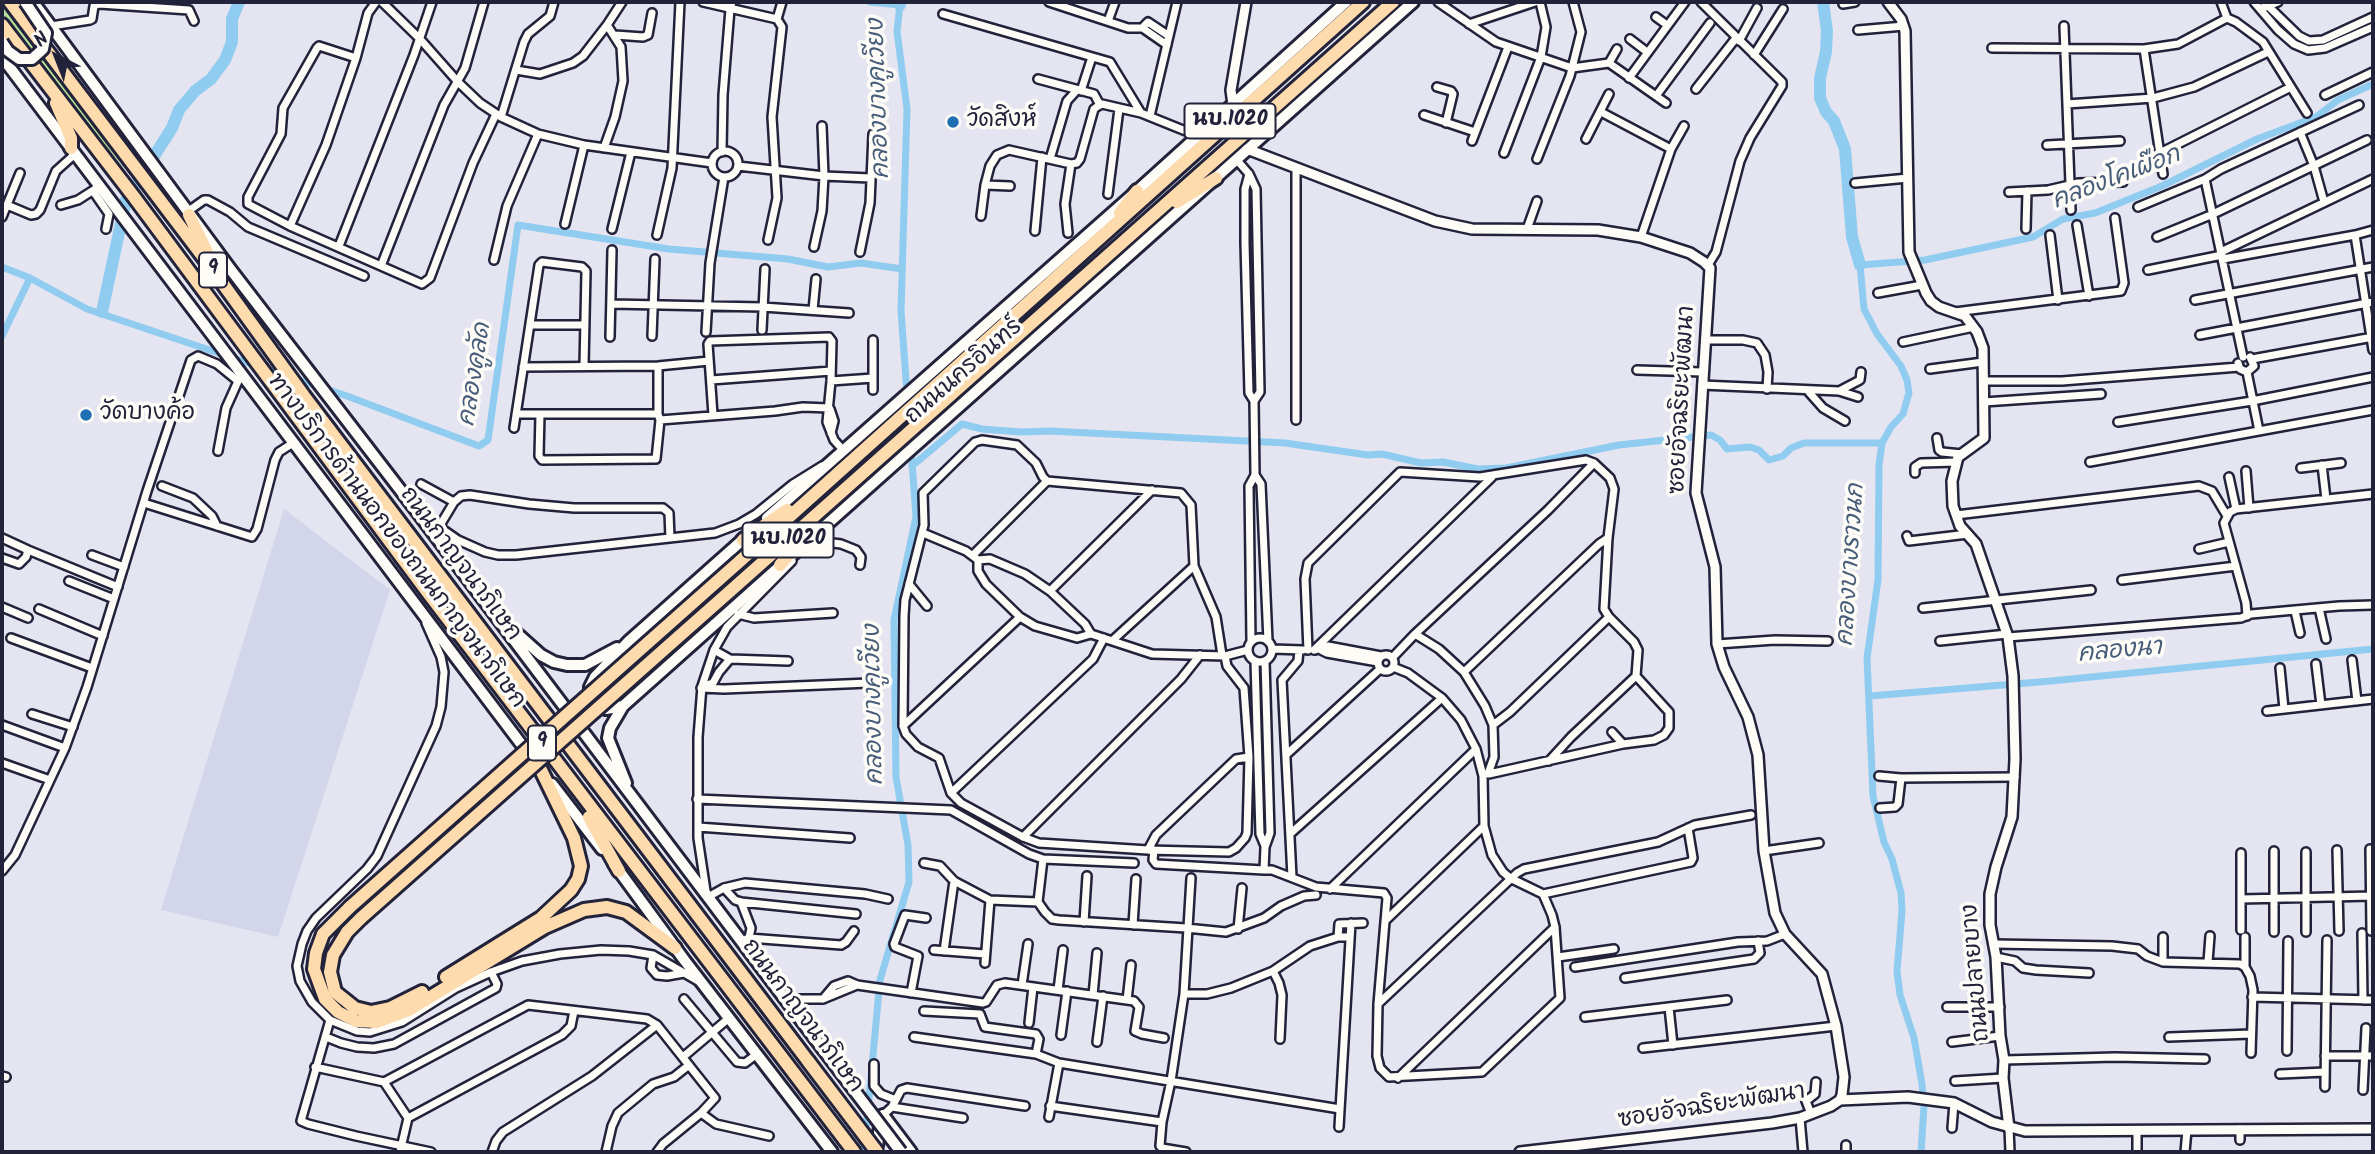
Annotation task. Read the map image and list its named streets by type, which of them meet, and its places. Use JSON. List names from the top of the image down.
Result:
{
  "streets": {
    "main road": [
      "นบ.1020",
      "9",
      "ถนนนครอินทร์",
      "ทางบริการด้านนอกของถนนกาญจนาภิเษก",
      "ถนนกาญจนาภิเษก"
    ],
    "street": ["ซอยอัจฉริยะพัฒนา", "ถนนปลายบาง"]
  },
  "crossings": [
    ["นบ.1020", "ถนนนครอินทร์"],
    ["ถนนนครอินทร์", "ทางบริการด้านนอกของถนนกาญจนาภิเษก"]
  ],
  "water": [
    "คลองบางคูเวียง",
    "คลองโคเผือก",
    "คลองคูลัด",
    "คลองบางราวนก",
    "คลองนา"
  ],
  "places": ["วัดสิงห์", "วัดบางค้อ"],
  "north": "top left"
}
